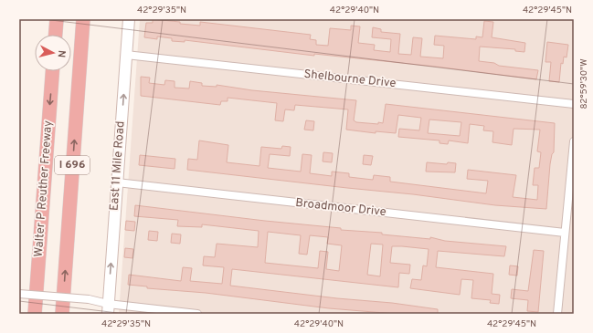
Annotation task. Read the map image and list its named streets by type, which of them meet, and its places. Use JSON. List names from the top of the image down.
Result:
{
  "streets": {
    "highway": ["I 696", "Walter P Reuther Freeway"],
    "main road": ["East 11 Mile Road"],
    "street": ["Shelbourne Drive", "Broadmoor Drive"]
  },
  "crossings": [
    ["Shelbourne Drive", "East 11 Mile Road"],
    ["East 11 Mile Road", "Broadmoor Drive"]
  ],
  "one_way": ["East 11 Mile Road"],
  "north": "right",
  "coordinates": [
    "42°29'35\"N",
    "42°29'40\"N",
    "42°29'45\"N",
    "82°59'30\"W"
  ]
}
